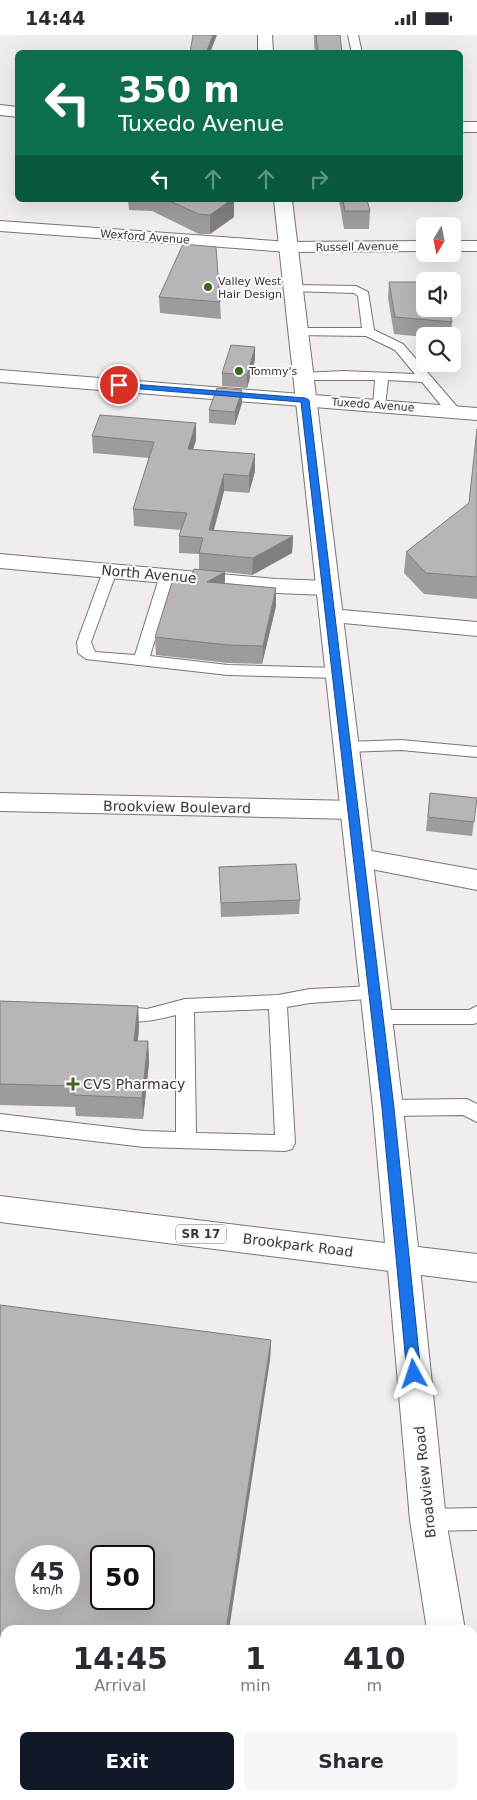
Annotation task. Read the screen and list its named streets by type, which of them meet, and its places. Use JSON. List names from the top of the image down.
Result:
{
  "streets": {
    "main road": [
      "Wexford Avenue",
      "Russell Avenue",
      "Tuxedo Avenue",
      "North Avenue",
      "Brookview Boulevard",
      "SR 17",
      "Brookpark Road",
      "Broadview Road"
    ]
  },
  "crossings": [
    ["Wexford Avenue", "Russell Avenue"],
    ["Wexford Avenue", "Broadview Road"],
    ["Russell Avenue", "Broadview Road"],
    ["Tuxedo Avenue", "Broadview Road"],
    ["North Avenue", "Broadview Road"],
    ["Brookview Boulevard", "Broadview Road"],
    ["Brookpark Road", "Broadview Road"]
  ],
  "places": {
    "other": ["Valley West Hair Design", "Tommy's"],
    "health": ["CVS Pharmacy"]
  },
  "north": "bottom",
  "page": {
    "status": "14:44",
    "turn": ["350 m", "Tuxedo Avenue"],
    "speed": "45 km/h",
    "limit": "50",
    "eta": [
      "14:45",
      "Arrival",
      "1",
      "min",
      "410",
      "m"
    ],
    "buttons": ["Exit", "Share"]
  }
}
